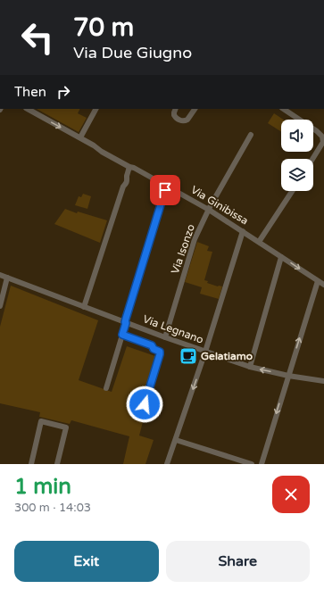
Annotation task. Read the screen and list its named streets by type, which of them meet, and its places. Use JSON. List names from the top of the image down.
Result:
{
  "streets": {
    "street": ["Via Ginibissa", "Via Isonzo", "Via Legnano"]
  },
  "crossings": [
    ["Via Ginibissa", "Via Isonzo"],
    ["Via Isonzo", "Via Legnano"]
  ],
  "places": {
    "cafe": ["Gelatiamo"]
  },
  "page": {
    "turn": ["70 m", "Via Due Giugno"],
    "then": "Then",
    "heading": ["1 min", "300 m · 14:03"],
    "buttons": ["Exit", "Share"]
  }
}
